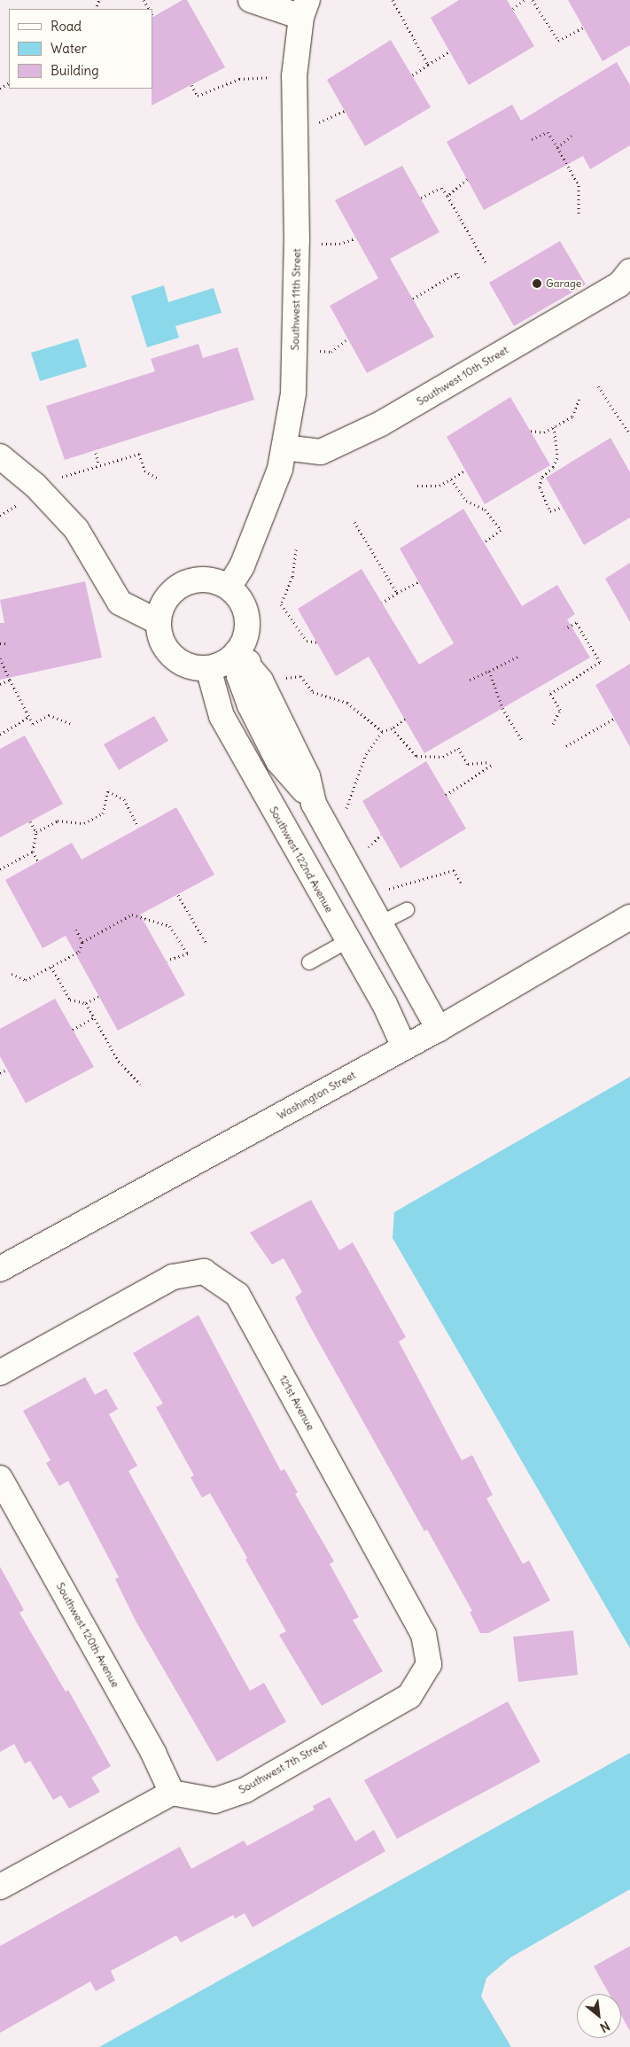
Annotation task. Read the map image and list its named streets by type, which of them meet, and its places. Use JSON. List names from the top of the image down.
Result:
{
  "streets": {
    "street": [
      "Southwest 11th Street",
      "Southwest 10th Street",
      "Southwest 122nd Avenue",
      "Washington Street",
      "121st Avenue",
      "Southwest 120th Avenue",
      "Southwest 7th Street"
    ]
  },
  "crossings": [
    ["Southwest 11th Street", "Southwest 10th Street"],
    ["Southwest 11th Street", "Southwest 122nd Avenue"],
    ["Southwest 122nd Avenue", "Washington Street"],
    ["121st Avenue", "Southwest 7th Street"],
    ["Southwest 120th Avenue", "Southwest 7th Street"]
  ],
  "places": ["Garage"],
  "legend": ["Road", "Water", "Building"],
  "north": "bottom right"
}
